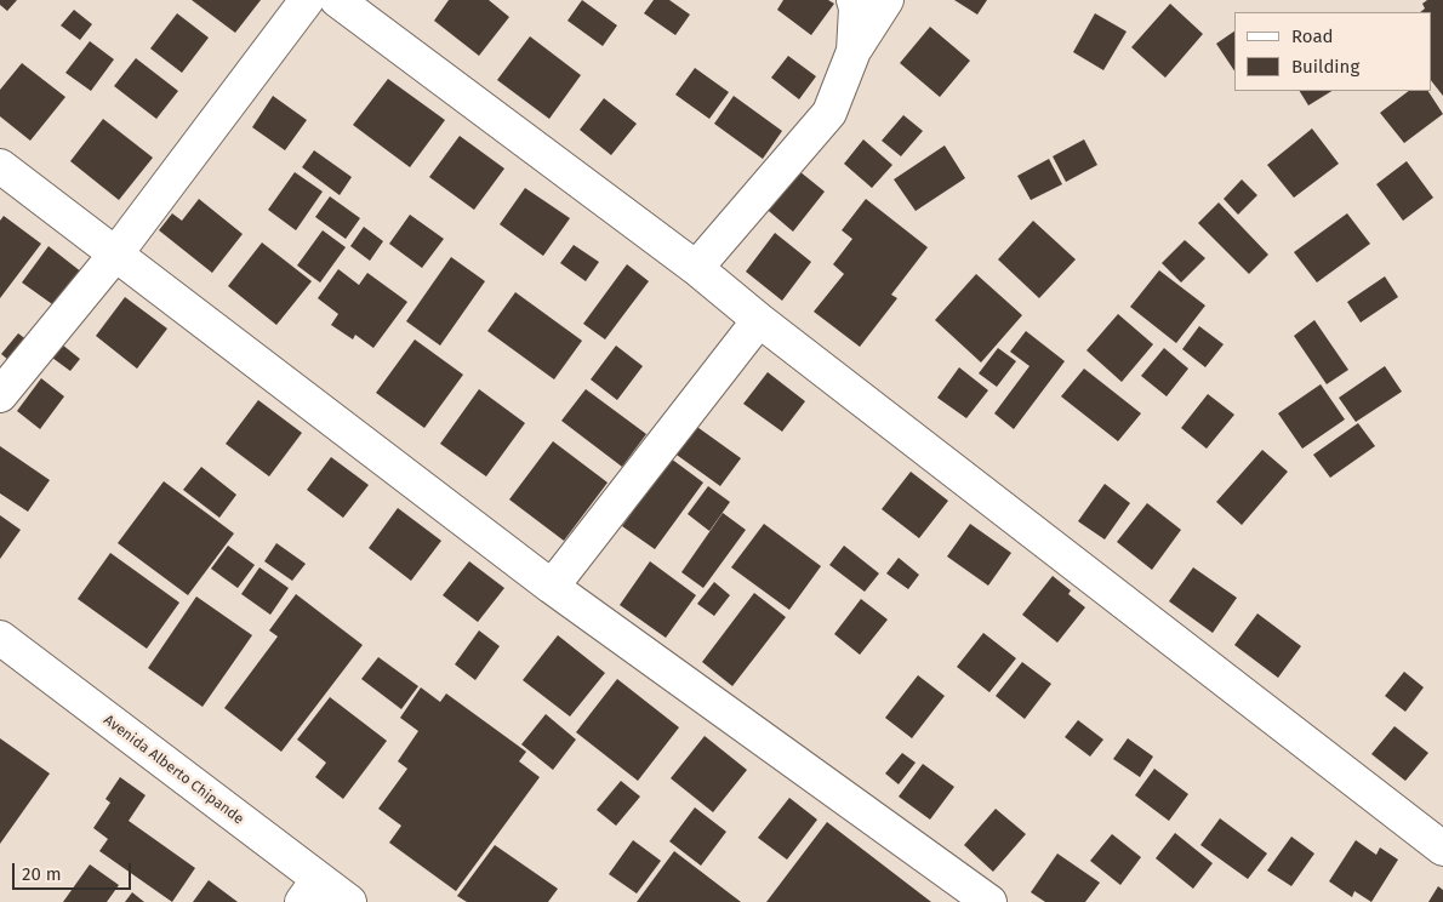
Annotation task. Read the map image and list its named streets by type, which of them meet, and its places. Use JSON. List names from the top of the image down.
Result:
{
  "streets": {
    "street": ["Avenida Alberto Chipande"]
  },
  "legend": ["Road", "Building"],
  "scale_bar": "20 m"
}
